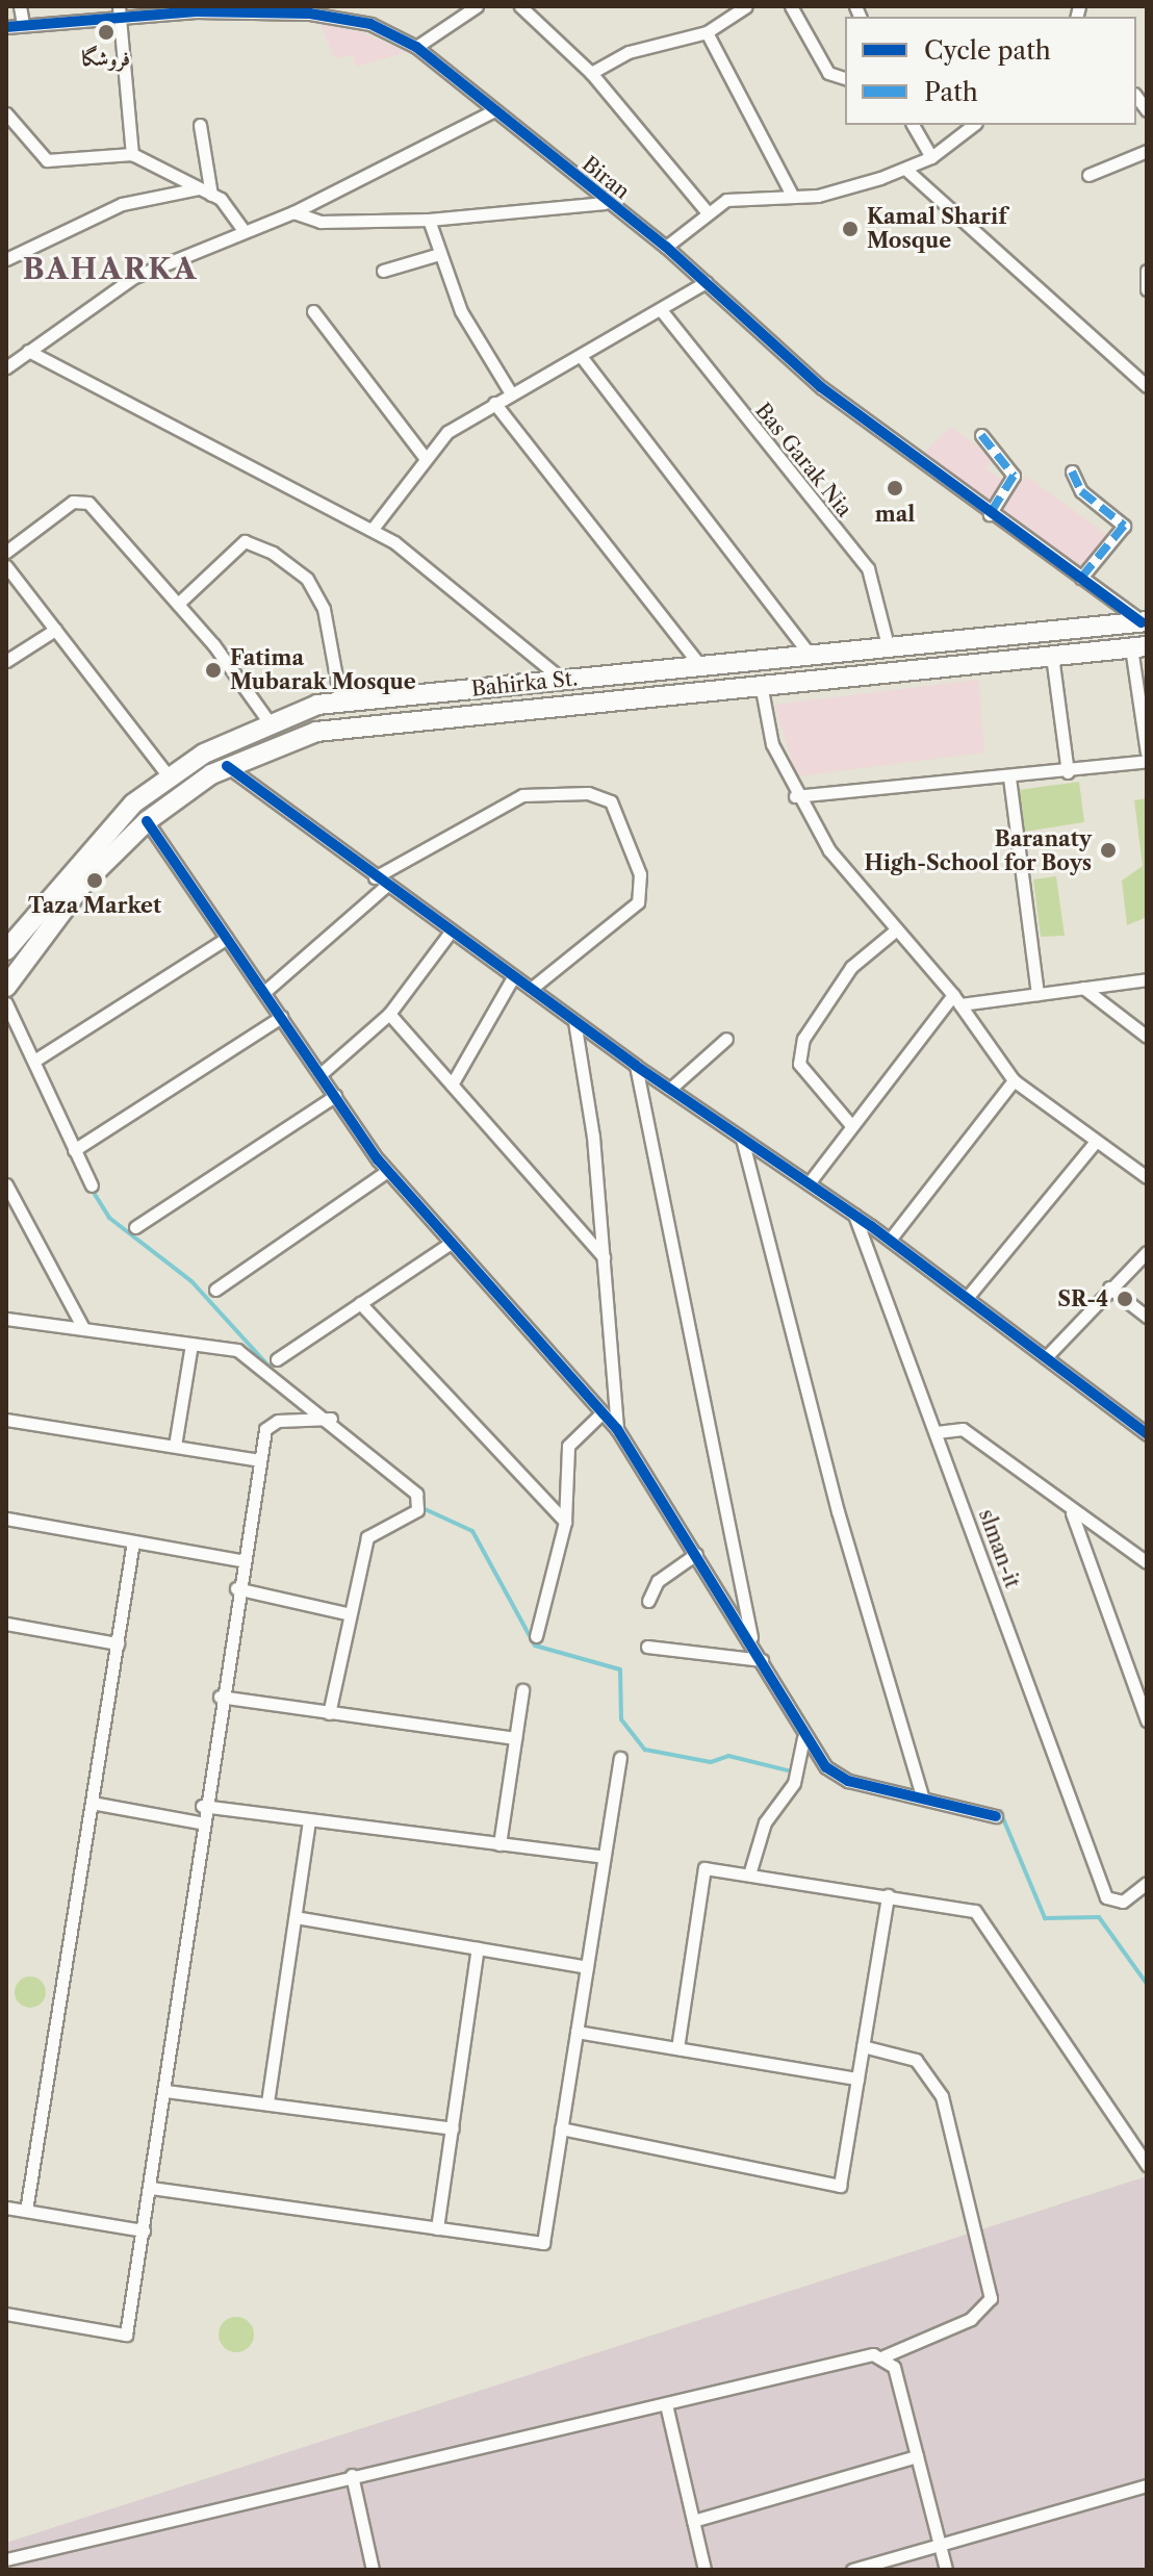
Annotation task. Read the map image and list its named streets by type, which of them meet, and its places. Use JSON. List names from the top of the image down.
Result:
{
  "streets": {
    "main road": ["Bahirka St."],
    "street": ["Biran", "Bas Garak Nia", "slman-it"]
  },
  "crossings": [
    ["Biran", "Bahirka St."],
    ["Bas Garak Nia", "Bahirka St."]
  ],
  "districts": ["BAHARKA"],
  "places": [
    "فروشگا",
    "Kamal Sharif Mosque",
    "mal",
    "Fatima Mubarak Mosque",
    "Baranaty High-School for Boys",
    "Taza Market",
    "SR-4"
  ],
  "legend": ["Cycle path", "Path"]
}
